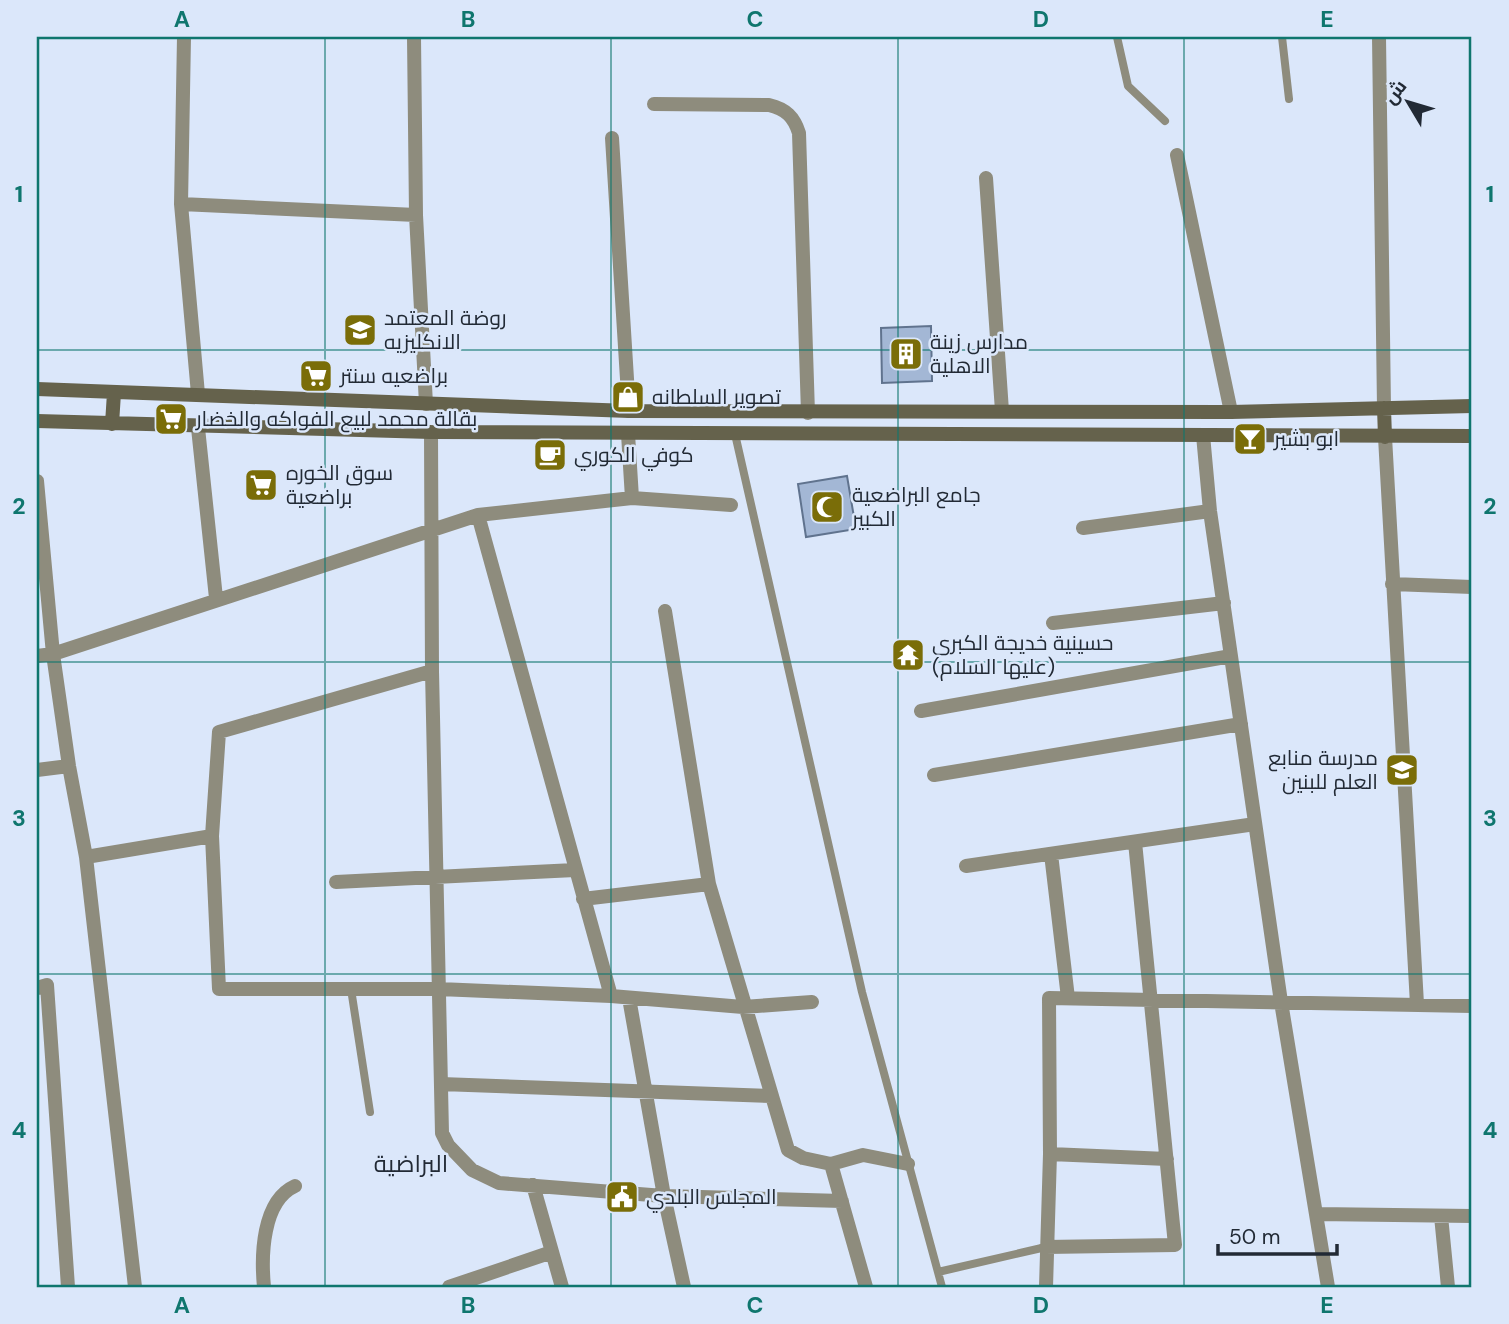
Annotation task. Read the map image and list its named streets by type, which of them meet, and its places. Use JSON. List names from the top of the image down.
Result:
{
  "districts": ["البراضية"],
  "places": {
    "school or university": ["روضة المعتمد الانكليزيه", "مدرسة منابع العلم للبنين"],
    "building": ["مدارس زينة الاهلية"],
    "supermarket": ["براضعيه سنتر", "بقالة محمد لبيع الفواكه والخضار", "سوق الخوره براضعية"],
    "shop": ["تصوير السلطانه"],
    "bar": ["ابو بشير"],
    "cafe": ["كوفي الكوري"],
    "mosque": ["جامع البراضعية الكبير"],
    "temple": ["حسينية خديجة الكبرى (عليها السلام)"],
    "public building": ["المجلس البلدي"]
  },
  "scale_bar": "50 m",
  "north": "top left",
  "grid": {
    "columns": [
      "A",
      "B",
      "C",
      "D",
      "E"
    ],
    "rows": [
      "1",
      "2",
      "3",
      "4"
    ]
  }
}
